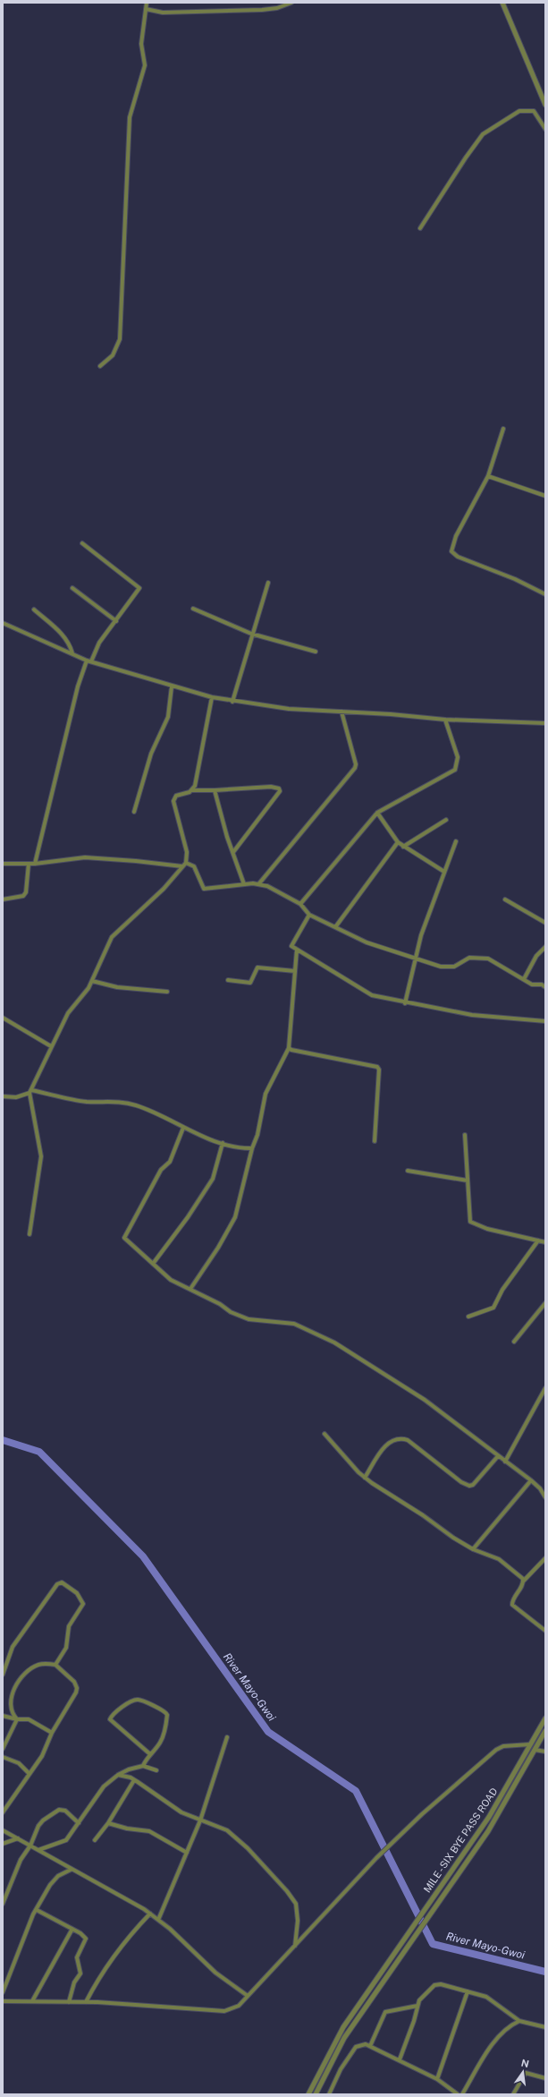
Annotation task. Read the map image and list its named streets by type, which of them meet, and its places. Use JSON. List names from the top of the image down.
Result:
{
  "streets": {
    "street": ["MILE - SIX BYE PASS ROAD"]
  },
  "water": ["River Mayo-Gwoi"],
  "north": "top"
}
